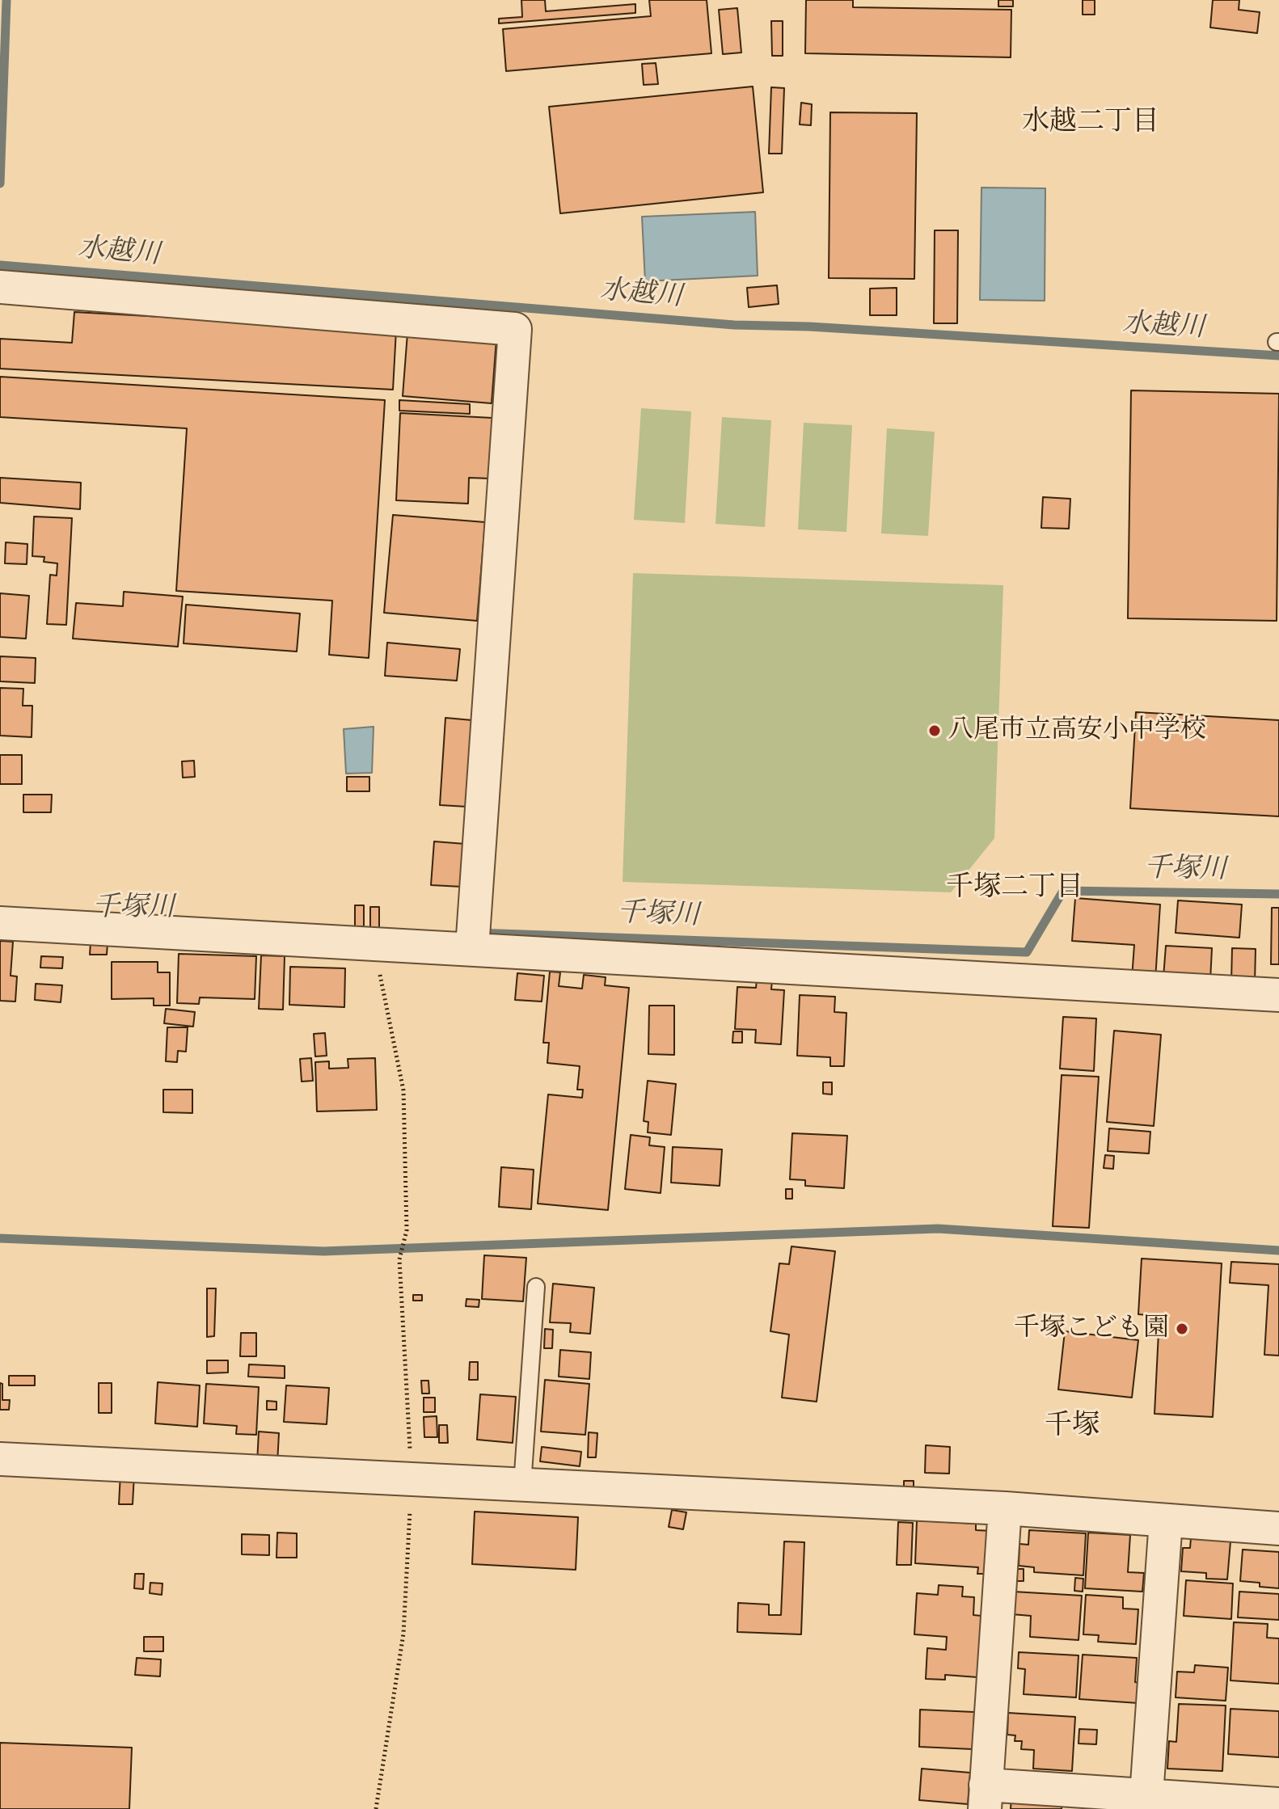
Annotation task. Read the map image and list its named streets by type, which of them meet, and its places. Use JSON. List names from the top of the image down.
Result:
{
  "districts": ["水越二丁目", "千塚二丁目", "千塚"],
  "water": ["水越川", "千塚川"],
  "places": ["八尾市立高安小中学校", "千塚こども園"]
}
